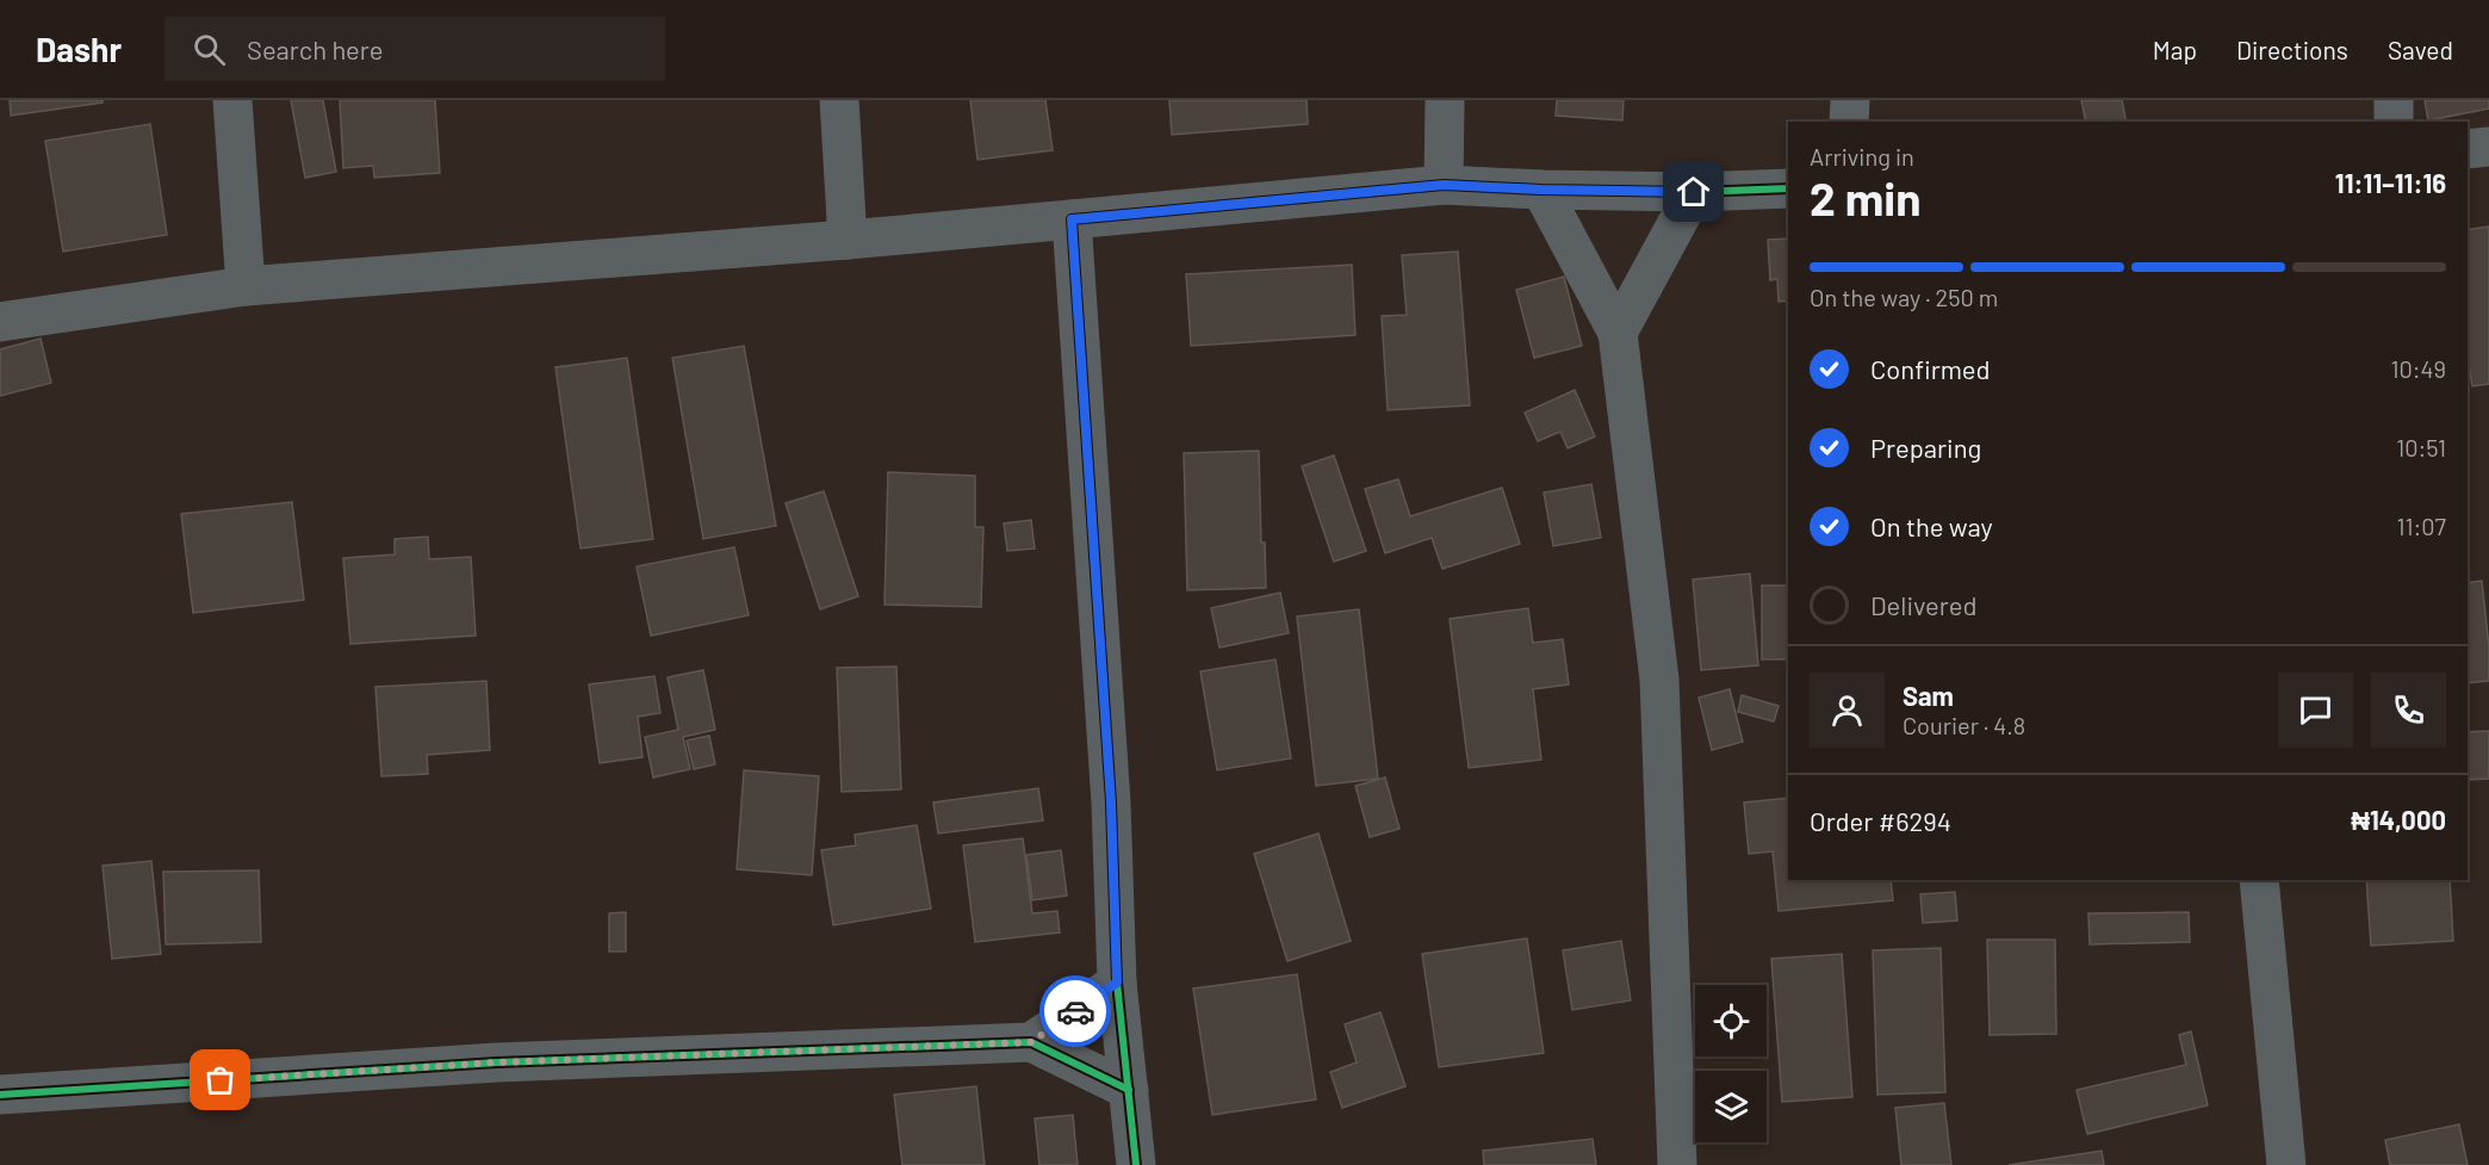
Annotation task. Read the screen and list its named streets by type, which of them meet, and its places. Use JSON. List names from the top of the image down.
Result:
{
  "page": {
    "header": "Dashr",
    "search": "Search here",
    "nav": ["Map", "Directions", "Saved"],
    "heading": ["2 min", "Arriving in", "11:11–11:16"],
    "panel": [
      "Sam",
      "Courier · 4.8",
      "Order #6294",
      "₦14,000"
    ],
    "bar": "On the way · 250 m",
    "list": [
      ["Confirmed", "10:49"],
      ["Preparing", "10:51"],
      ["On the way", "11:07"],
      "Delivered"
    ]
  }
}
